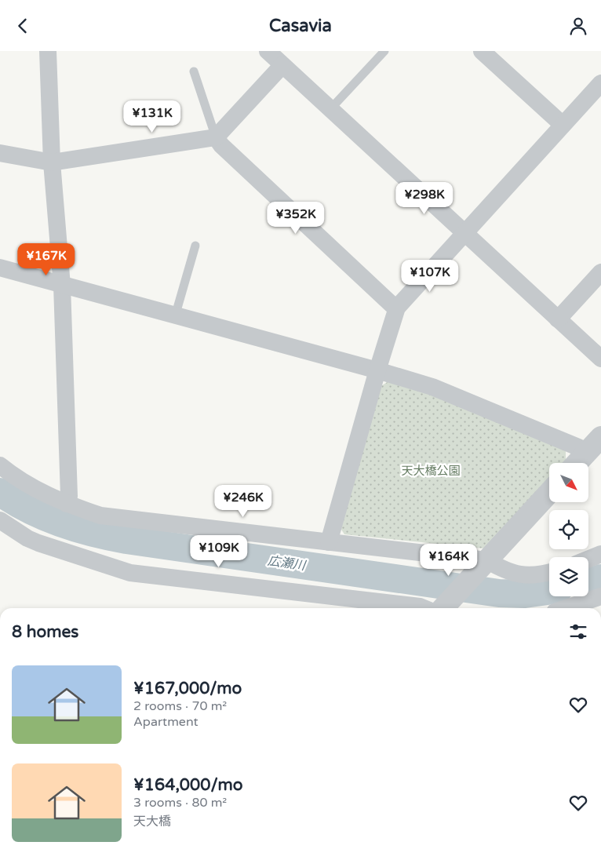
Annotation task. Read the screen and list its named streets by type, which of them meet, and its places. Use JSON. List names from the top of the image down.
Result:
{
  "water": ["広瀬川"],
  "parks": ["天大橋公園"],
  "north": "bottom right",
  "page": {
    "header": "Casavia",
    "price": [
      "¥131K",
      "¥298K",
      "¥352K",
      "¥167K",
      "¥107K",
      "¥246K",
      "¥109K",
      "¥164K"
    ],
    "heading": "8 homes",
    "list": [
      {
        "name": "¥167,000/mo",
        "note": "2 rooms · 70 m² · Apartment"
      },
      {
        "name": "¥164,000/mo",
        "note": "3 rooms · 80 m² · 天大橋"
      }
    ]
  }
}
